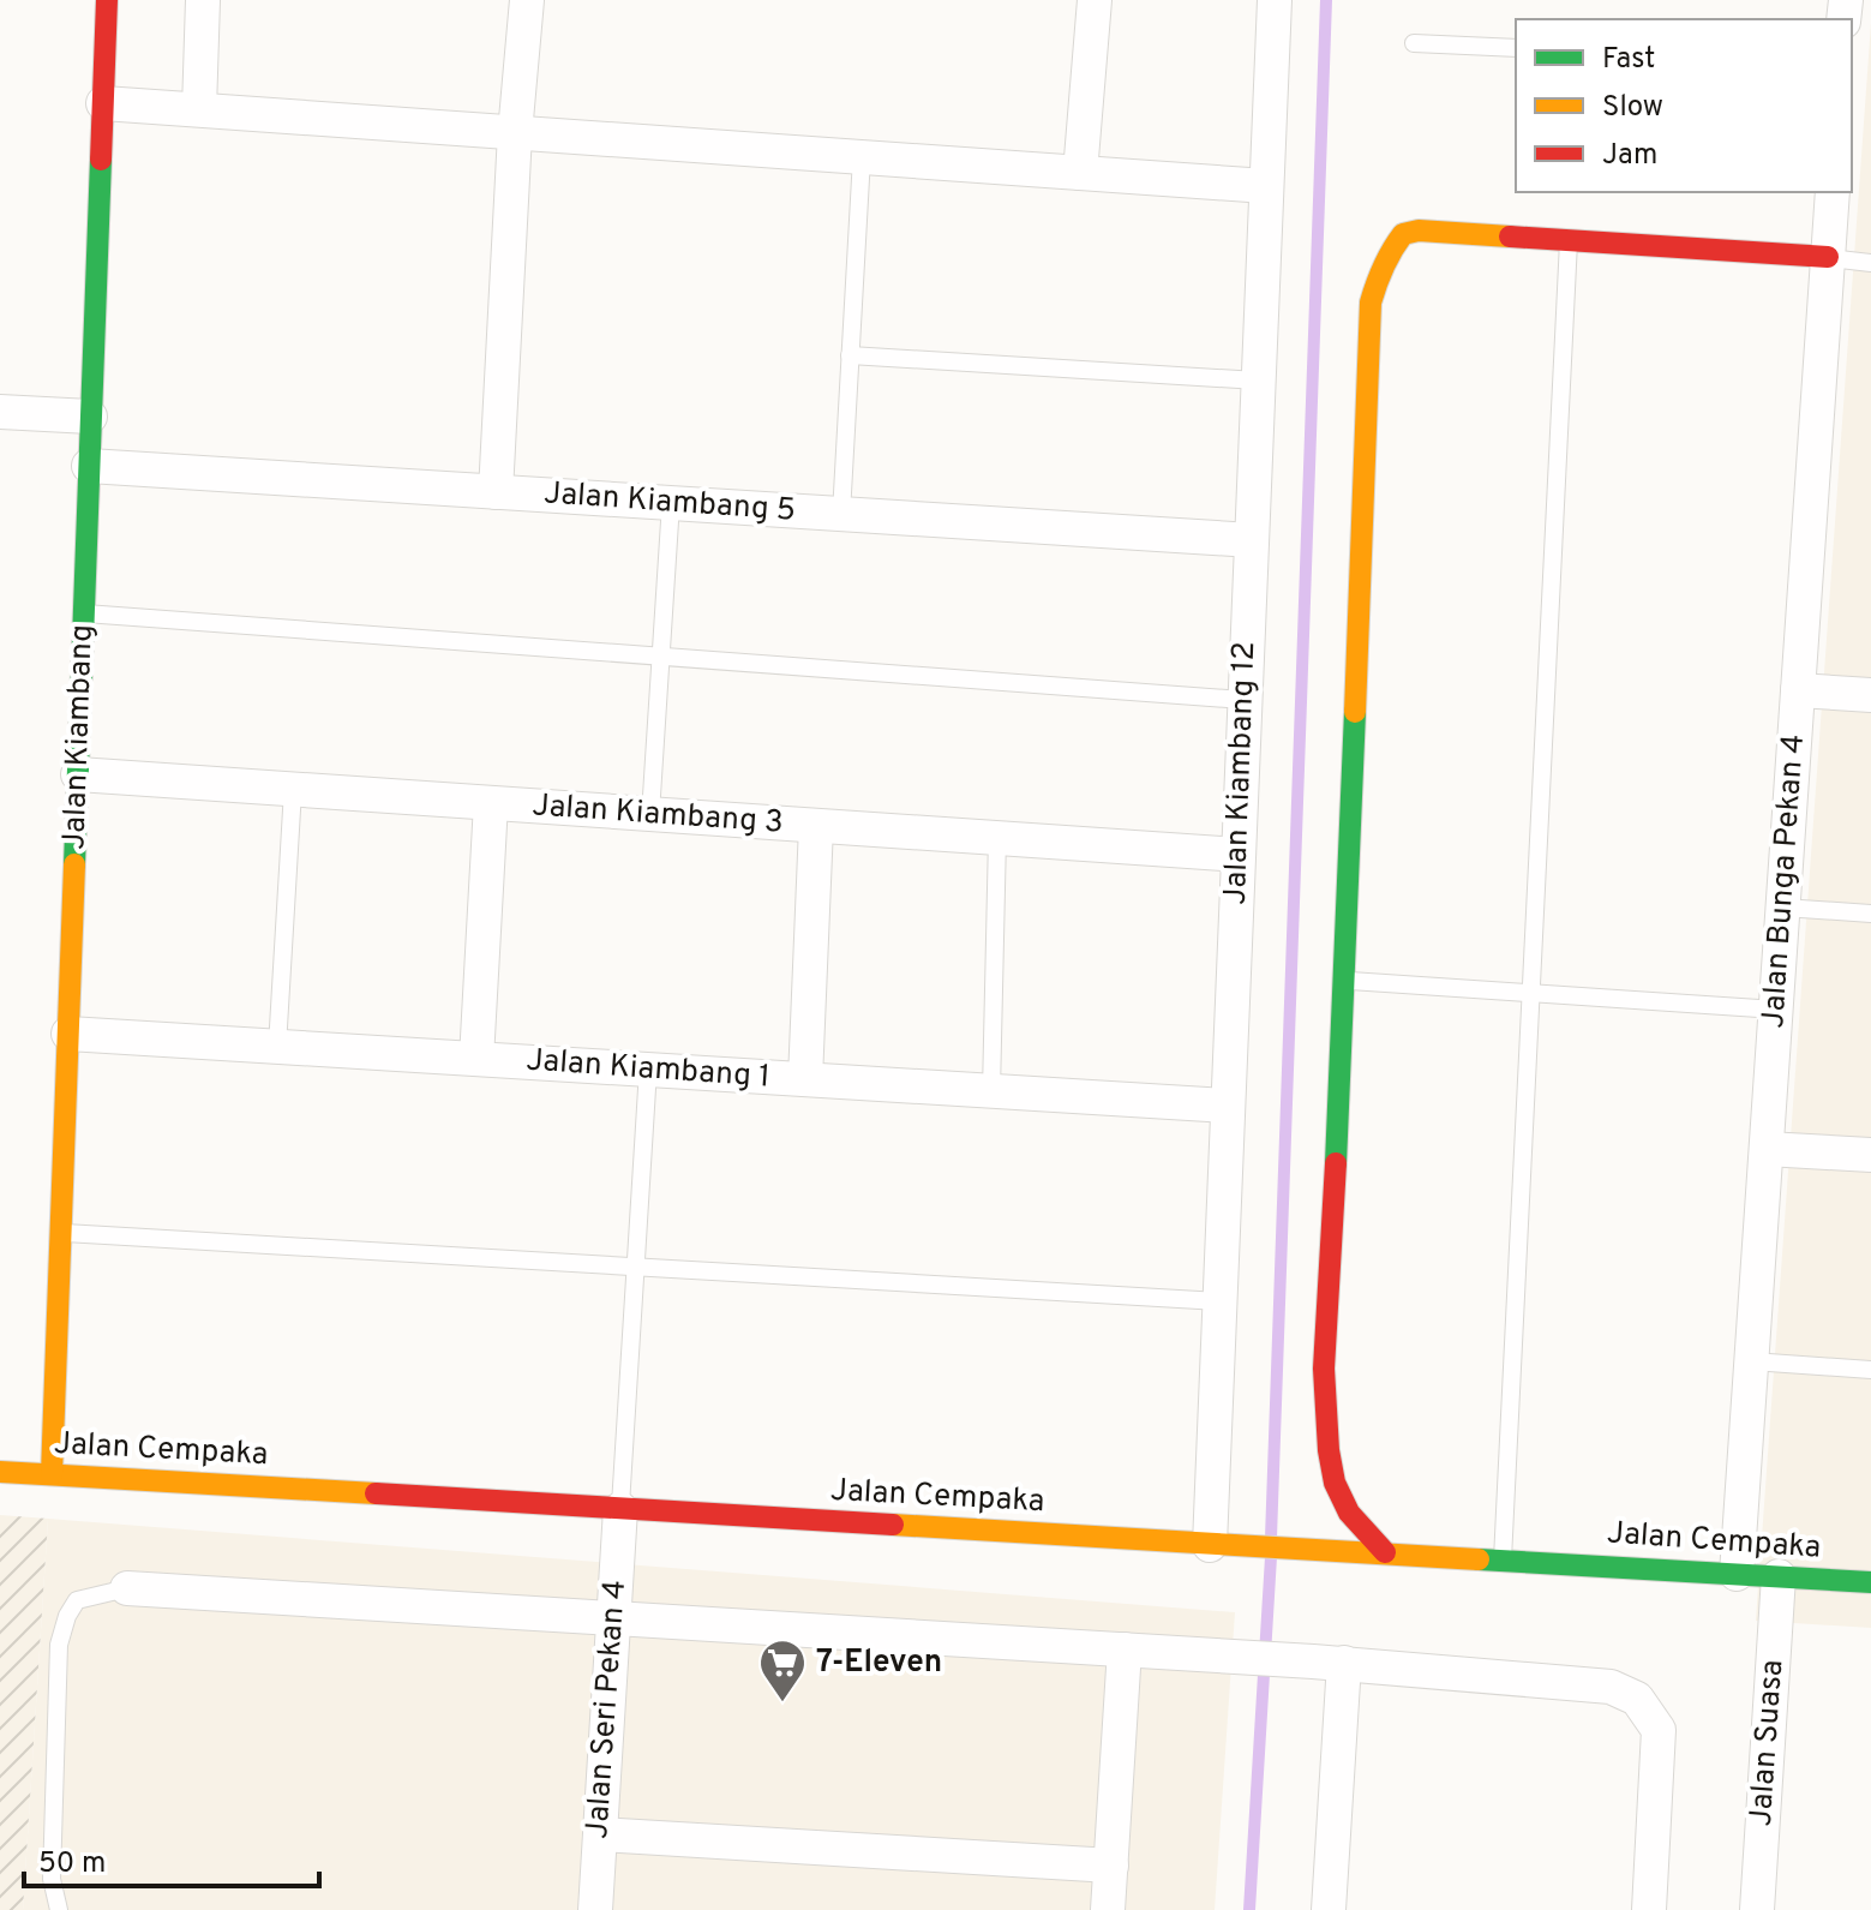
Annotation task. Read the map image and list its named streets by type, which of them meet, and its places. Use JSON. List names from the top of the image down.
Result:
{
  "streets": {
    "street": [
      "Jalan Kiambang 5",
      "Jalan Kiambang",
      "Jalan Kiambang 12",
      "Jalan Kiambang 3",
      "Jalan Bunga Pekan 4",
      "Jalan Kiambang 1",
      "Jalan Cempaka",
      "Jalan Seri Pekan 4",
      "Jalan Suasa"
    ]
  },
  "crossings": [
    ["Jalan Kiambang 5", "Jalan Kiambang"],
    ["Jalan Kiambang 5", "Jalan Kiambang 12"],
    ["Jalan Kiambang", "Jalan Kiambang 3"],
    ["Jalan Kiambang", "Jalan Kiambang 1"],
    ["Jalan Kiambang", "Jalan Cempaka"],
    ["Jalan Kiambang 12", "Jalan Kiambang 3"],
    ["Jalan Kiambang 12", "Jalan Kiambang 1"],
    ["Jalan Kiambang 12", "Jalan Cempaka"],
    ["Jalan Bunga Pekan 4", "Jalan Cempaka"],
    ["Jalan Cempaka", "Jalan Seri Pekan 4"],
    ["Jalan Cempaka", "Jalan Suasa"]
  ],
  "places": {
    "supermarket": ["7-Eleven"]
  },
  "legend": ["Fast", "Slow", "Jam"],
  "scale_bar": "50 m"
}
